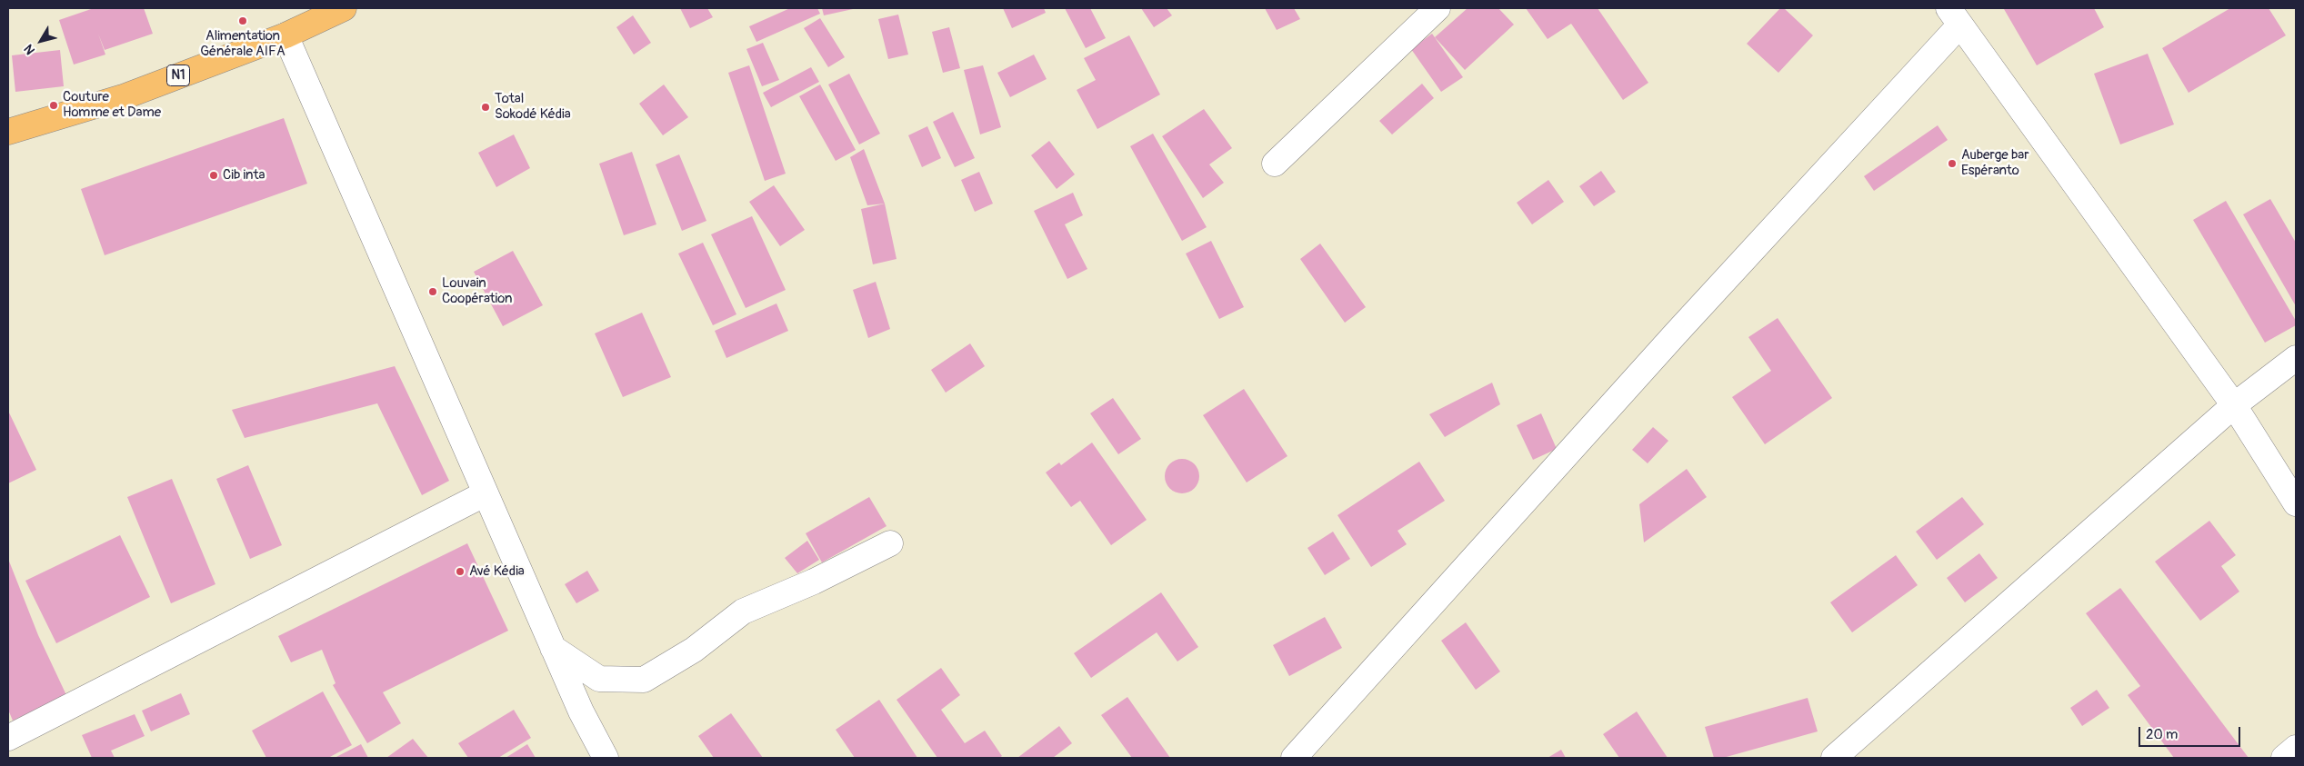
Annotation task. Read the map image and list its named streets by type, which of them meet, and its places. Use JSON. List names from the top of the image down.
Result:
{
  "streets": {
    "highway": ["N1"]
  },
  "places": [
    "Alimentation Générale AIFA",
    "Couture Homme et Dame",
    "Total Sokodé Kédia",
    "Auberge bar Espéranto",
    "Cib inta",
    "Louvain Coopération",
    "Avé Kédia"
  ],
  "scale_bar": "20 m",
  "north": "bottom left"
}
